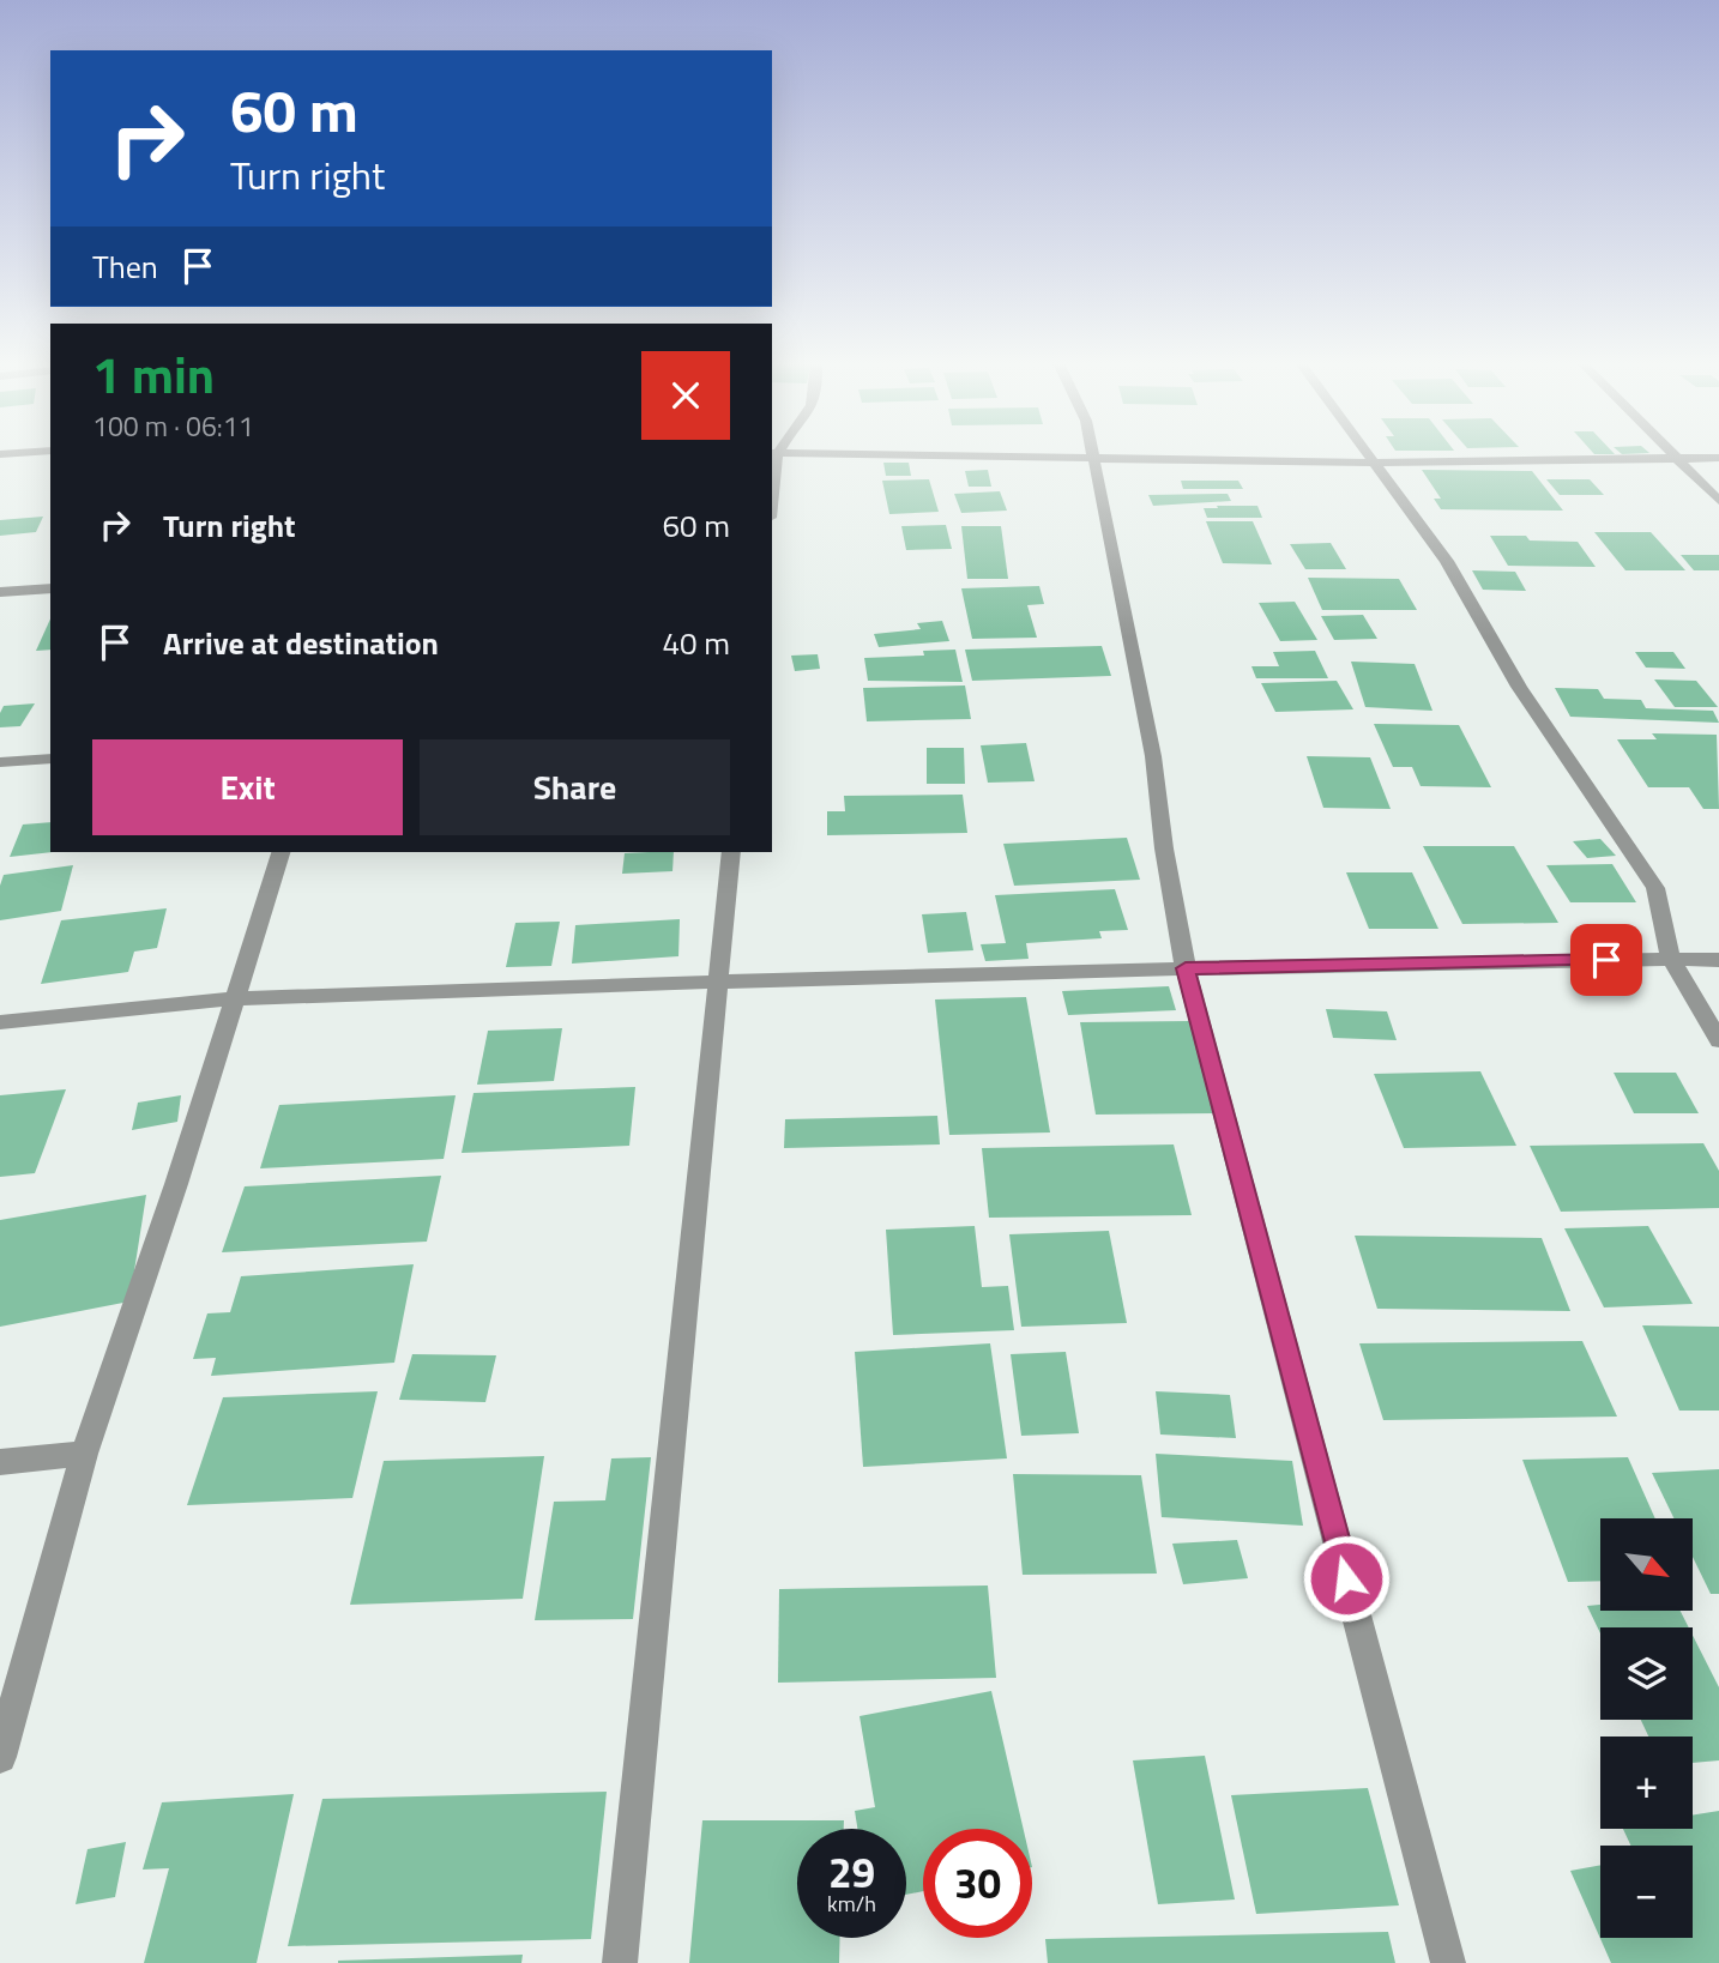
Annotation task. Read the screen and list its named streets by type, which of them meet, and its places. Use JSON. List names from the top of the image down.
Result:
{
  "north": "bottom right",
  "page": {
    "turn": ["60 m", "Turn right"],
    "then": "Then",
    "heading": ["1 min", "100 m · 06:11"],
    "list": [
      {
        "name": "Turn right",
        "value": "60 m"
      },
      {
        "name": "Arrive at destination",
        "value": "40 m"
      }
    ],
    "buttons": ["Exit", "Share"],
    "map_buttons": ["+", "−"],
    "speed": "29 km/h",
    "limit": "30"
  }
}
